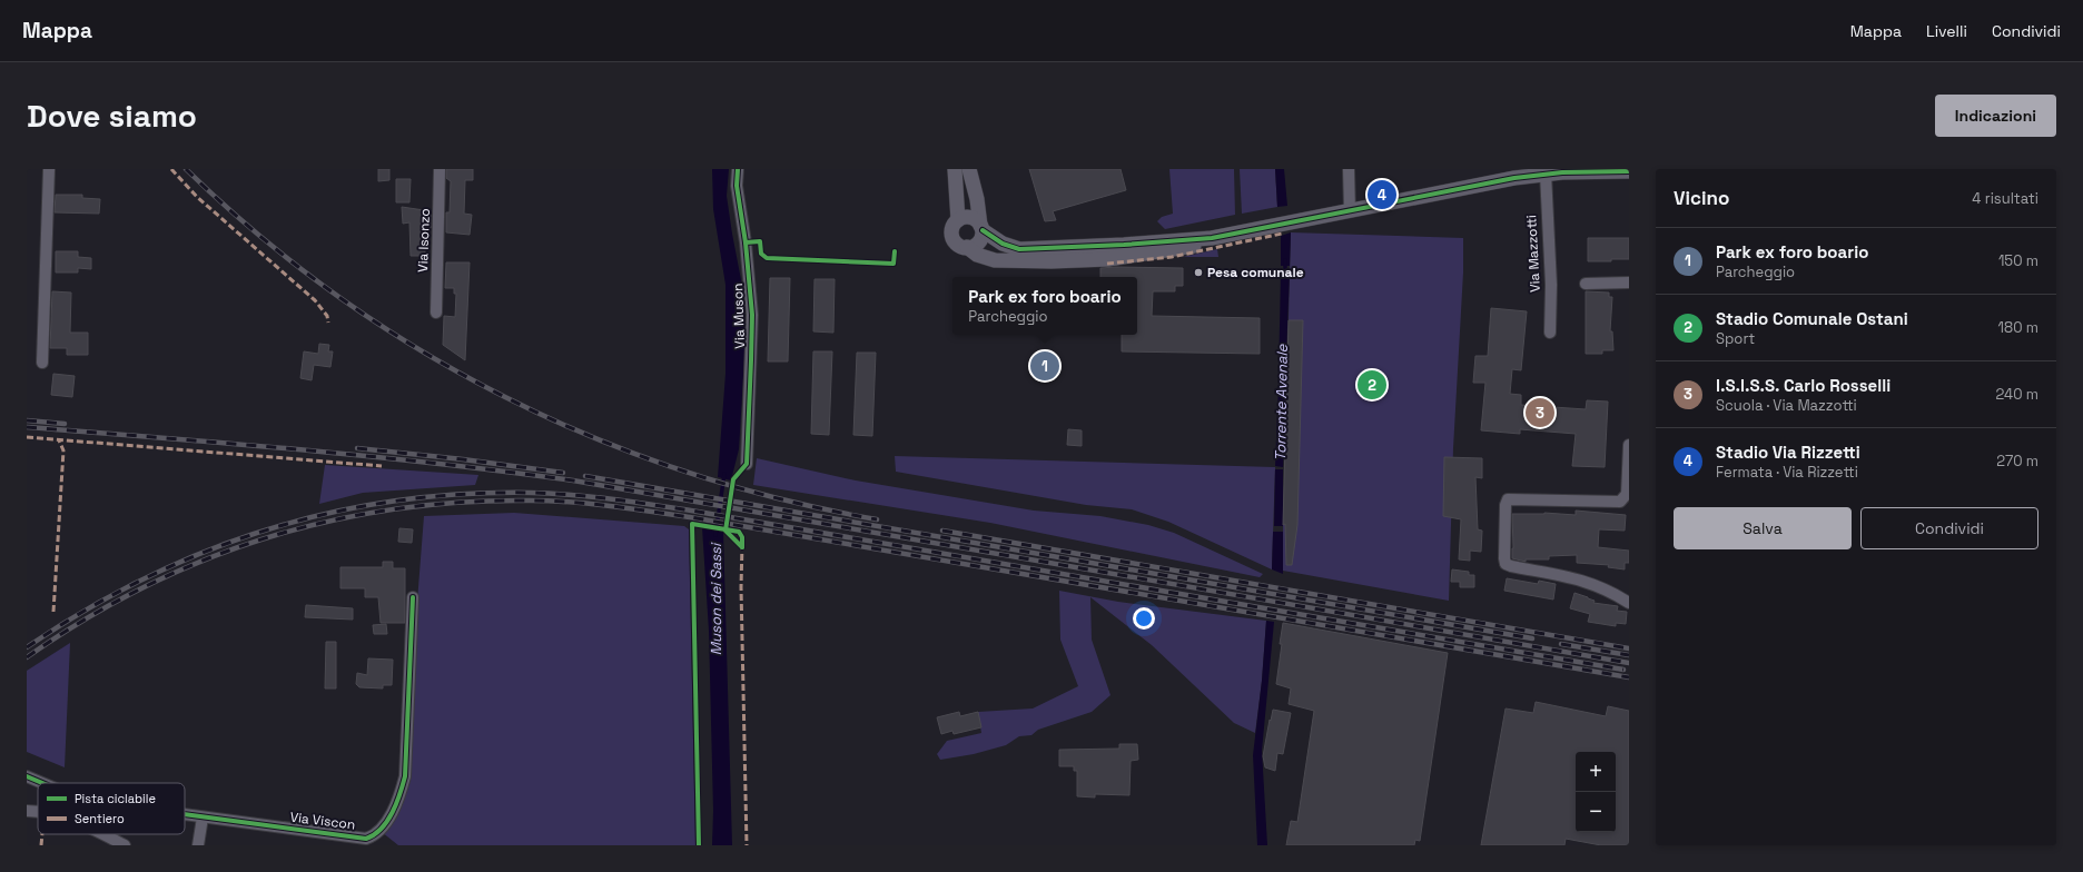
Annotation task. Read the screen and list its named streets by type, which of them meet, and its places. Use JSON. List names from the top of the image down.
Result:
{
  "streets": {
    "street": [
      "Via Isonzo",
      "Via Mazzotti",
      "Via Muson",
      "Via Viscon"
    ]
  },
  "water": ["Torrente Avenale", "Muson dei Sassi"],
  "places": ["Pesa comunale"],
  "legend": ["Pista ciclabile", "Sentiero"],
  "page": {
    "header": "Mappa",
    "nav": ["Mappa", "Livelli", "Condividi"],
    "buttons": [
      "Indicazioni",
      ["Salva", "Condividi"]
    ],
    "title": "Dove siamo",
    "heading": ["Vicino", "4 risultati"],
    "pins": [
      "4",
      "1",
      "2",
      "3"
    ],
    "list": [
      {
        "mark": "1",
        "name": "Park ex foro boario",
        "note": "Parcheggio",
        "value": "150 m"
      },
      {
        "mark": "2",
        "name": "Stadio Comunale Ostani",
        "note": "Sport",
        "value": "180 m"
      },
      {
        "mark": "3",
        "name": "I.S.I.S.S. Carlo Rosselli",
        "note": "Scuola · Via Mazzotti",
        "value": "240 m"
      },
      {
        "mark": "4",
        "name": "Stadio Via Rizzetti",
        "note": "Fermata · Via Rizzetti",
        "value": "270 m"
      }
    ],
    "popup": ["Park ex foro boario", "Parcheggio"],
    "map_buttons": ["+", "−"]
  }
}
